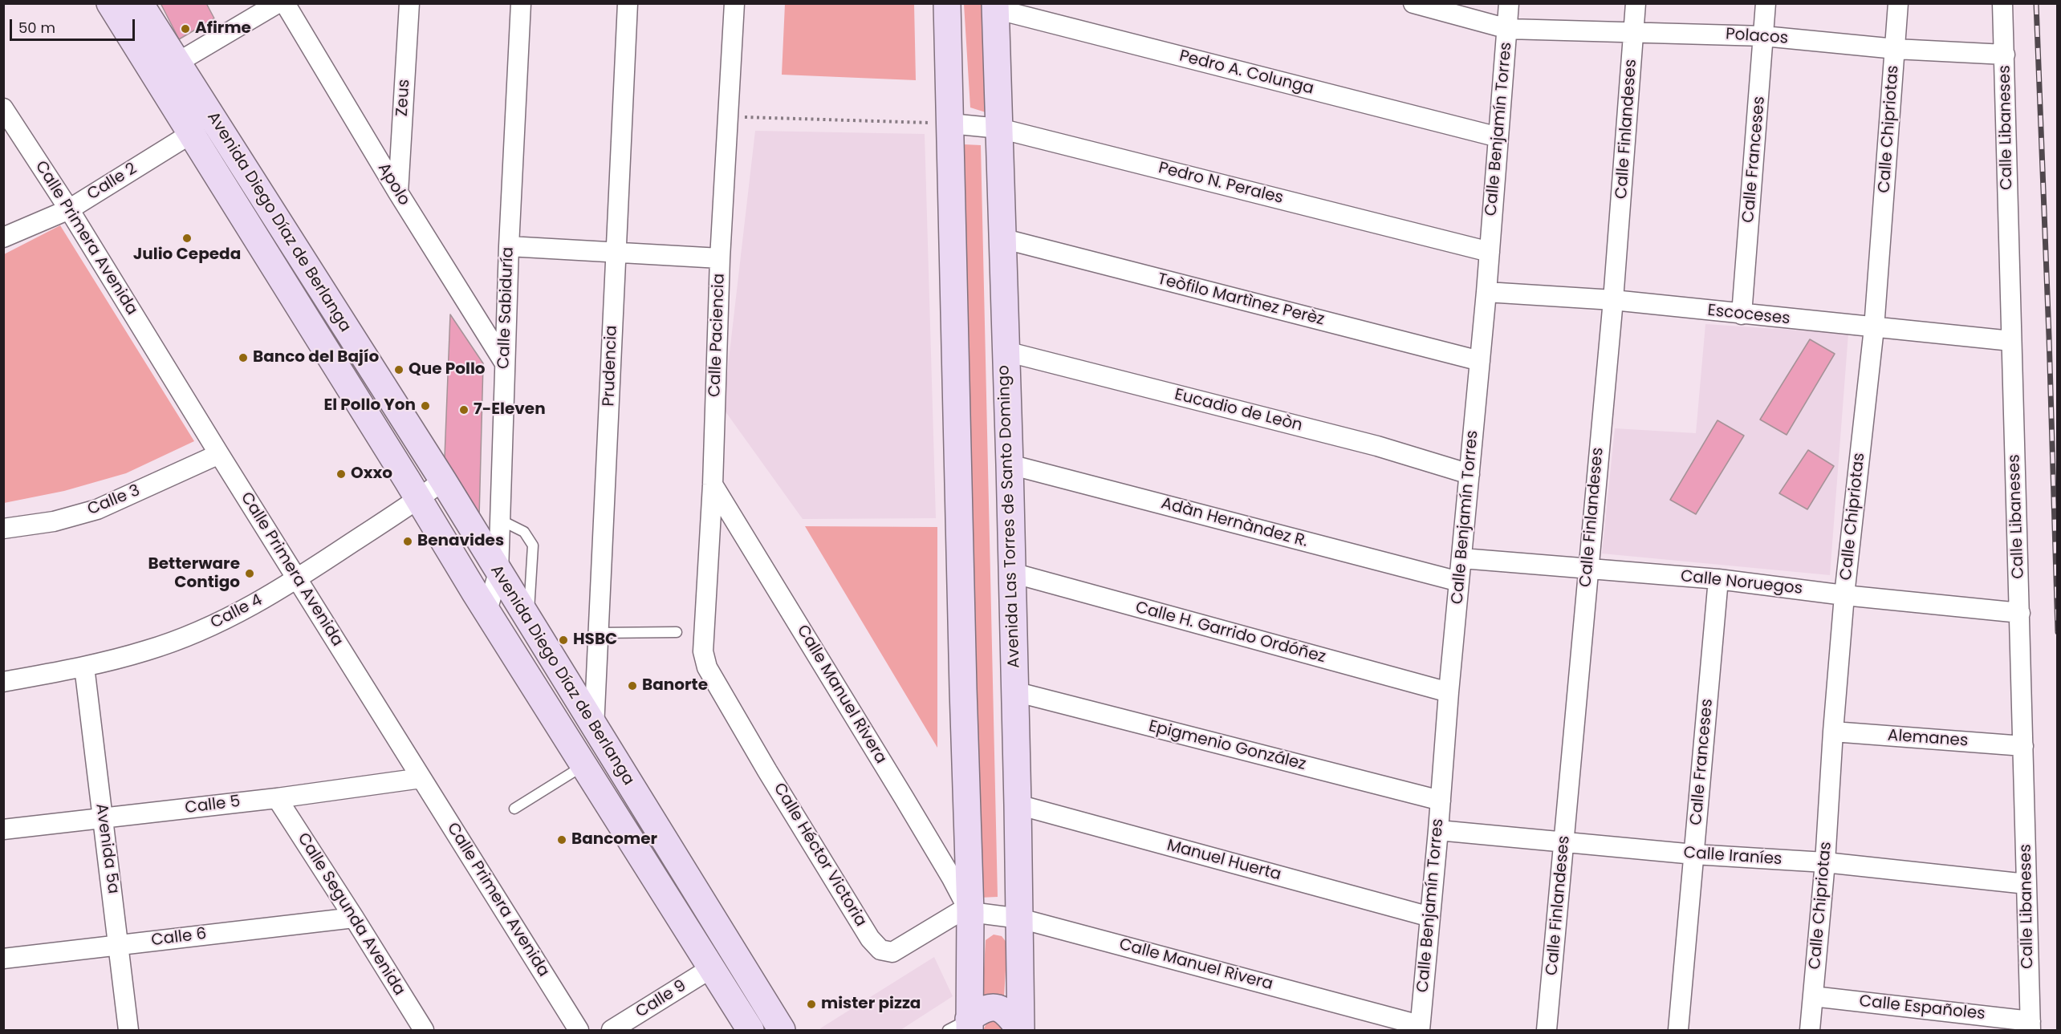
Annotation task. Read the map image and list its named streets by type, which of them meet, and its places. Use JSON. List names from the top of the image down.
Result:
{
  "streets": {
    "main road": ["Avenida Diego Díaz de Berlanga", "Avenida Las Torres de Santo Domingo"],
    "street": [
      "Polacos",
      "Pedro A. Colunga",
      "Zeus",
      "Calle Libaneses",
      "Calle Benjamín Torres",
      "Calle Finlandeses",
      "Calle Chipriotas",
      "Calle Franceses",
      "Calle 2",
      "Pedro N. Perales",
      "Apolo",
      "Calle Primera Avenida",
      "Teòfilo Martìnez Perèz",
      "Calle Sabiduría",
      "Escoceses",
      "Calle Paciencia",
      "Prudencia",
      "Eucadio de Leòn",
      "Calle 3",
      "Adàn Hernàndez R.",
      "Calle Noruegos",
      "Calle 4",
      "Calle H. Garrido Ordóñez",
      "Calle Manuel Rivera",
      "Alemanes",
      "Epigmenio González",
      "Calle 5",
      "Avenida 5a",
      "Calle Héctor Victoria",
      "Calle Iraníes",
      "Manuel Huerta",
      "Calle Segunda Avenida",
      "Calle 6",
      "Calle 9",
      "Calle Españoles"
    ]
  },
  "crossings": [
    ["Polacos", "Calle Libaneses"],
    ["Polacos", "Calle Benjamín Torres"],
    ["Polacos", "Calle Finlandeses"],
    ["Polacos", "Calle Chipriotas"],
    ["Polacos", "Calle Franceses"],
    ["Pedro A. Colunga", "Calle Benjamín Torres"],
    ["Pedro A. Colunga", "Avenida Las Torres de Santo Domingo"],
    ["Zeus", "Apolo"],
    ["Calle Libaneses", "Escoceses"],
    ["Calle Libaneses", "Calle Noruegos"],
    ["Calle Libaneses", "Alemanes"],
    ["Calle Libaneses", "Calle Iraníes"],
    ["Calle Libaneses", "Calle Españoles"],
    ["Calle Benjamín Torres", "Pedro N. Perales"],
    ["Calle Benjamín Torres", "Teòfilo Martìnez Perèz"],
    ["Calle Benjamín Torres", "Escoceses"],
    ["Calle Benjamín Torres", "Eucadio de Leòn"],
    ["Calle Benjamín Torres", "Adàn Hernàndez R."],
    ["Calle Benjamín Torres", "Calle Noruegos"],
    ["Calle Benjamín Torres", "Calle H. Garrido Ordóñez"],
    ["Calle Benjamín Torres", "Calle Manuel Rivera"],
    ["Calle Benjamín Torres", "Epigmenio González"],
    ["Calle Benjamín Torres", "Calle Iraníes"],
    ["Calle Benjamín Torres", "Manuel Huerta"],
    ["Calle Finlandeses", "Escoceses"],
    ["Calle Finlandeses", "Calle Noruegos"],
    ["Calle Finlandeses", "Calle Iraníes"],
    ["Calle Chipriotas", "Escoceses"],
    ["Calle Chipriotas", "Calle Noruegos"],
    ["Calle Chipriotas", "Alemanes"],
    ["Calle Chipriotas", "Calle Iraníes"],
    ["Calle Chipriotas", "Calle Españoles"],
    ["Calle Franceses", "Escoceses"],
    ["Calle Franceses", "Calle Noruegos"],
    ["Calle Franceses", "Calle Iraníes"],
    ["Calle 2", "Avenida Diego Díaz de Berlanga"],
    ["Calle 2", "Calle Primera Avenida"],
    ["Pedro N. Perales", "Avenida Las Torres de Santo Domingo"],
    ["Apolo", "Calle Sabiduría"],
    ["Avenida Diego Díaz de Berlanga", "Calle Sabiduría"],
    ["Avenida Diego Díaz de Berlanga", "Prudencia"],
    ["Avenida Diego Díaz de Berlanga", "Calle 4"],
    ["Avenida Diego Díaz de Berlanga", "Calle 9"],
    ["Calle Primera Avenida", "Calle 3"],
    ["Calle Primera Avenida", "Calle 4"],
    ["Calle Primera Avenida", "Calle 5"],
    ["Teòfilo Martìnez Perèz", "Avenida Las Torres de Santo Domingo"],
    ["Calle Paciencia", "Calle Manuel Rivera"],
    ["Calle Paciencia", "Calle Héctor Victoria"],
    ["Eucadio de Leòn", "Avenida Las Torres de Santo Domingo"],
    ["Avenida Las Torres de Santo Domingo", "Adàn Hernàndez R."],
    ["Avenida Las Torres de Santo Domingo", "Calle H. Garrido Ordóñez"],
    ["Avenida Las Torres de Santo Domingo", "Calle Manuel Rivera"],
    ["Avenida Las Torres de Santo Domingo", "Epigmenio González"],
    ["Avenida Las Torres de Santo Domingo", "Manuel Huerta"],
    ["Calle 4", "Avenida 5a"],
    ["Calle Manuel Rivera", "Calle Héctor Victoria"],
    ["Calle 5", "Avenida 5a"],
    ["Calle 5", "Calle Segunda Avenida"],
    ["Avenida 5a", "Calle 6"],
    ["Calle Segunda Avenida", "Calle 6"]
  ],
  "places": [
    "Afirme",
    "Julio Cepeda",
    "Banco del Bajío",
    "Que Pollo",
    "El Pollo Yon",
    "7-Eleven",
    "Oxxo",
    "Benavides",
    "Betterware Contigo",
    "HSBC",
    "Banorte",
    "Bancomer",
    "mister pizza"
  ],
  "scale_bar": "50 m"
}
